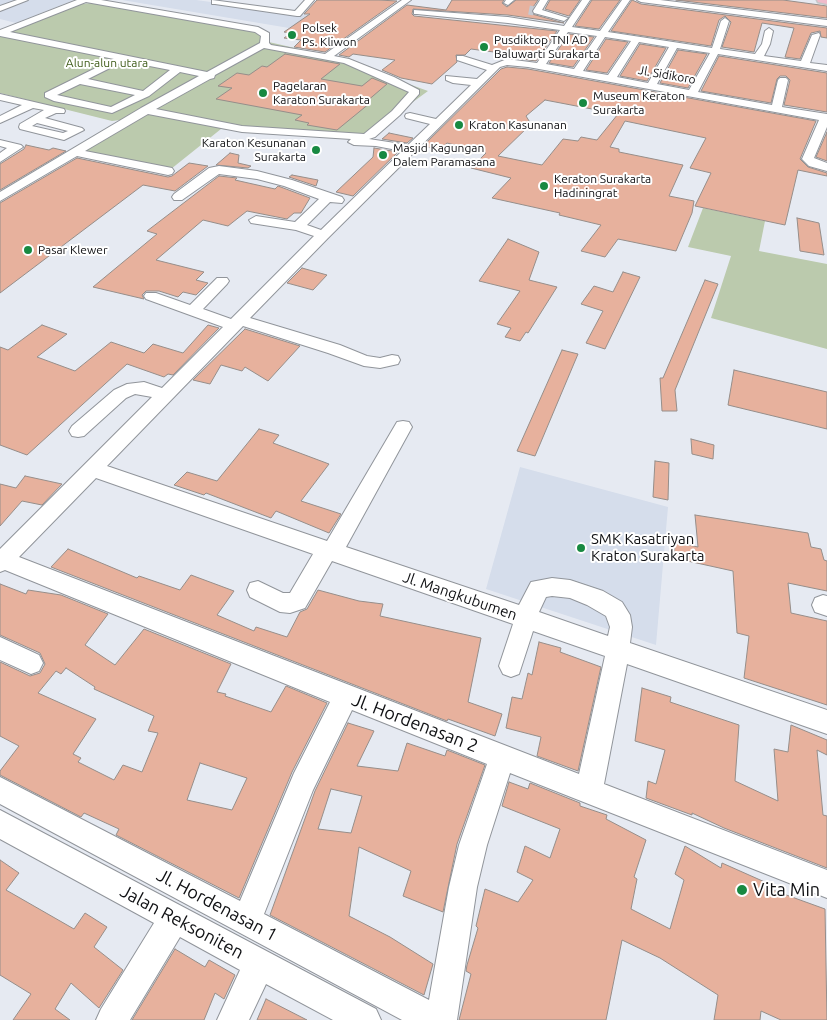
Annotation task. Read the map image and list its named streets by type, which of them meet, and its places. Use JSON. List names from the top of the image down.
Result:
{
  "streets": {
    "street": [
      "Jl. Sidikoro",
      "Jl. Mangkubumen",
      "Jl. Hordenasan 2",
      "Jl. Hordenasan 1",
      "Jalan Reksoniten"
    ]
  },
  "parks": ["Alun-alun utara"],
  "places": [
    "Polsek Ps. Kliwon",
    "Pusdiktop TNI AD Baluwarti Surakarta",
    "Pagelaran Karaton Surakarta",
    "Museum Keraton Surakarta",
    "Kraton Kasunanan",
    "Karaton Kesunanan Surakarta",
    "Masjid Kagungan Dalem Paramasana",
    "Keraton Surakarta Hadiningrat",
    "Pasar Klewer",
    "SMK Kasatriyan Kraton Surakarta",
    "Vita Min"
  ]
}
